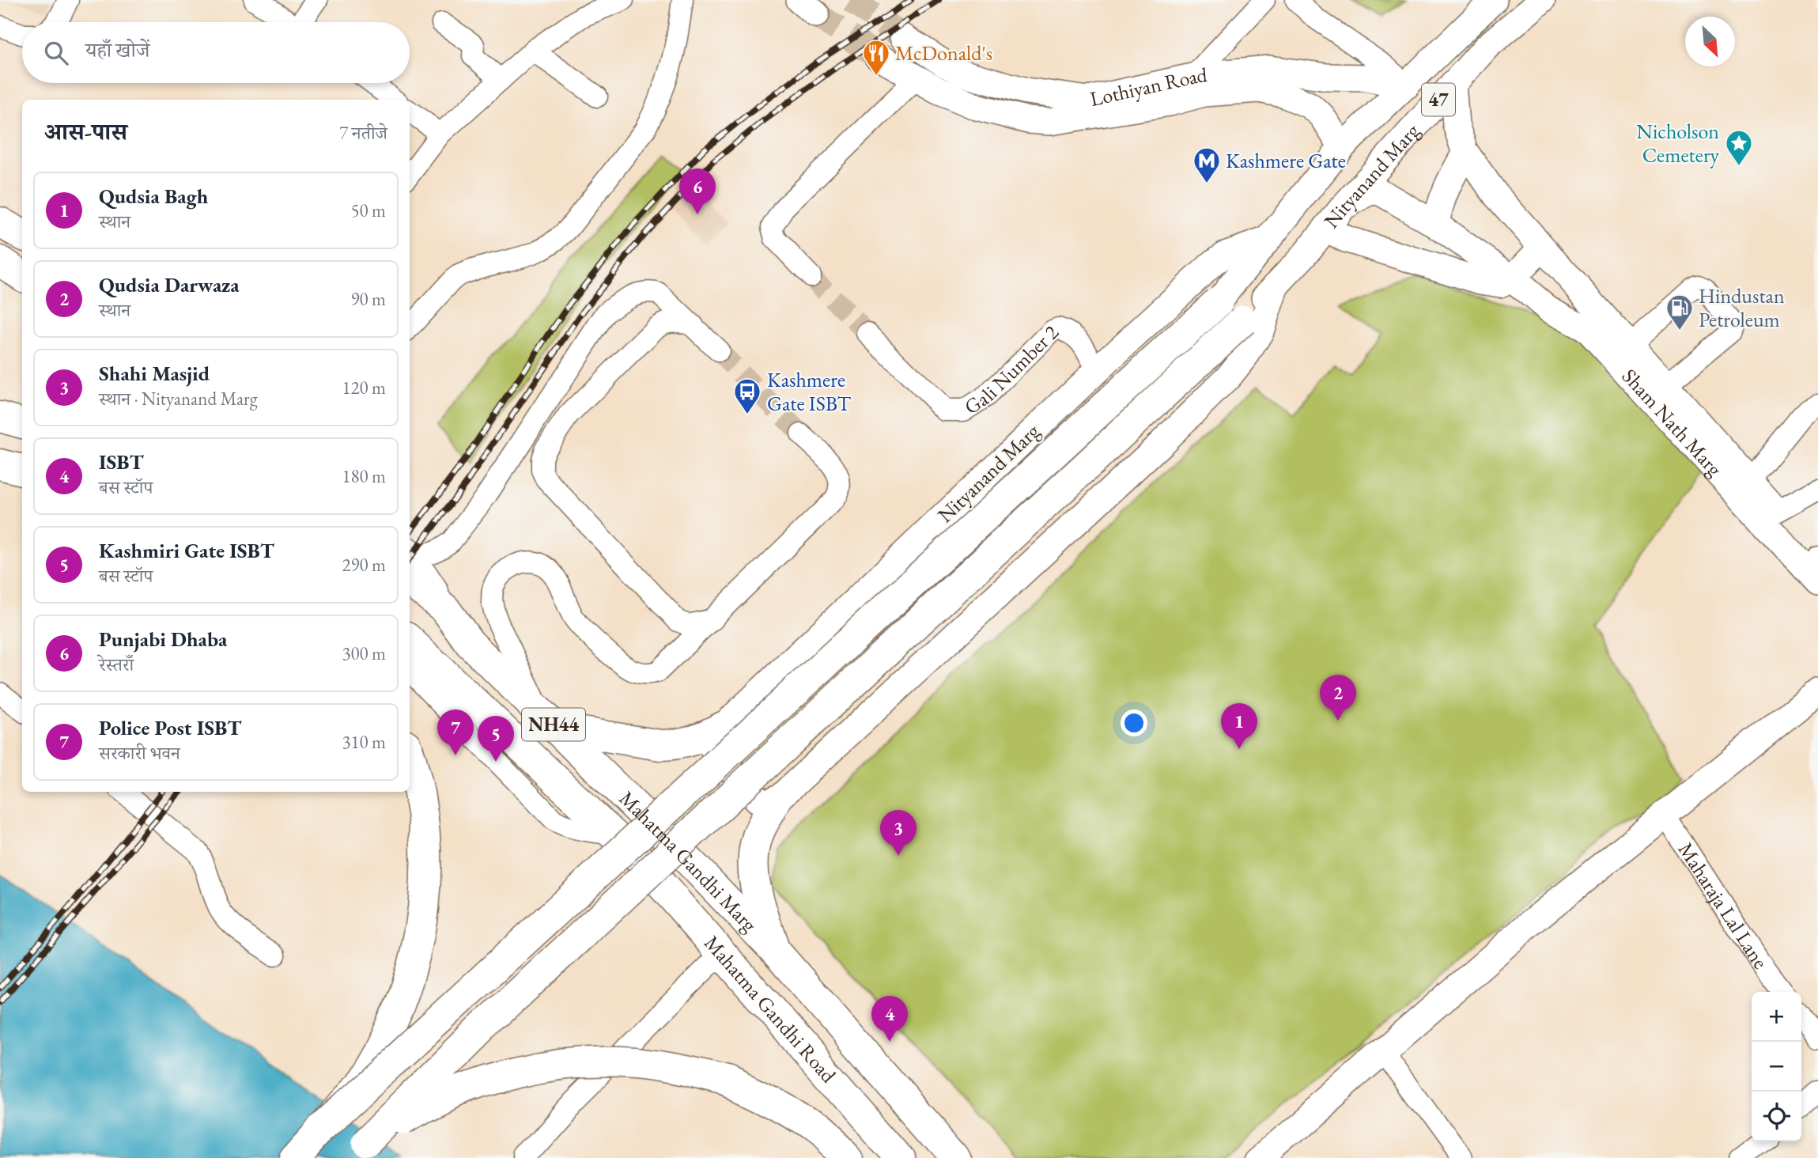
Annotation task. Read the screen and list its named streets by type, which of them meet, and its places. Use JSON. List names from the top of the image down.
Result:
{
  "streets": {
    "highway": ["NH44", "Mahatma Gandhi Marg", "Mahatma Gandhi Road"],
    "main road": [
      "Lothiyan Road",
      "47",
      "Nityanand Marg",
      "Sham Nath Marg"
    ],
    "street": ["Gali Number 2", "Maharaja Lal Lane"]
  },
  "crossings": [
    ["Lothiyan Road", "Nityanand Marg"],
    ["Nityanand Marg", "Gali Number 2"],
    ["Nityanand Marg", "Sham Nath Marg"],
    ["Mahatma Gandhi Marg", "Mahatma Gandhi Road"]
  ],
  "places": {
    "restaurant": ["McDonald's"],
    "place": ["Nicholson Cemetery"],
    "metro station": ["Kashmere Gate"],
    "fuel station": ["Hindustan Petroleum"],
    "bus stop": ["Kashmere Gate ISBT"]
  },
  "north": "bottom right",
  "page": {
    "search": "यहाँ खोजें",
    "heading": ["आस-पास", "7 नतीजे"],
    "pins": [
      "6",
      "2",
      "1",
      "7",
      "5",
      "3",
      "4"
    ],
    "list": [
      {
        "mark": "1",
        "name": "Qudsia Bagh",
        "note": "स्थान",
        "value": "50 m"
      },
      {
        "mark": "2",
        "name": "Qudsia Darwaza",
        "note": "स्थान",
        "value": "90 m"
      },
      {
        "mark": "3",
        "name": "Shahi Masjid",
        "note": "स्थान · Nityanand Marg",
        "value": "120 m"
      },
      {
        "mark": "4",
        "name": "ISBT",
        "note": "बस स्टॉप",
        "value": "180 m"
      },
      {
        "mark": "5",
        "name": "Kashmiri Gate ISBT",
        "note": "बस स्टॉप",
        "value": "290 m"
      },
      {
        "mark": "6",
        "name": "Punjabi Dhaba",
        "note": "रेस्तराँ",
        "value": "300 m"
      },
      {
        "mark": "7",
        "name": "Police Post ISBT",
        "note": "सरकारी भवन",
        "value": "310 m"
      }
    ],
    "map_buttons": ["+", "−"]
  }
}
